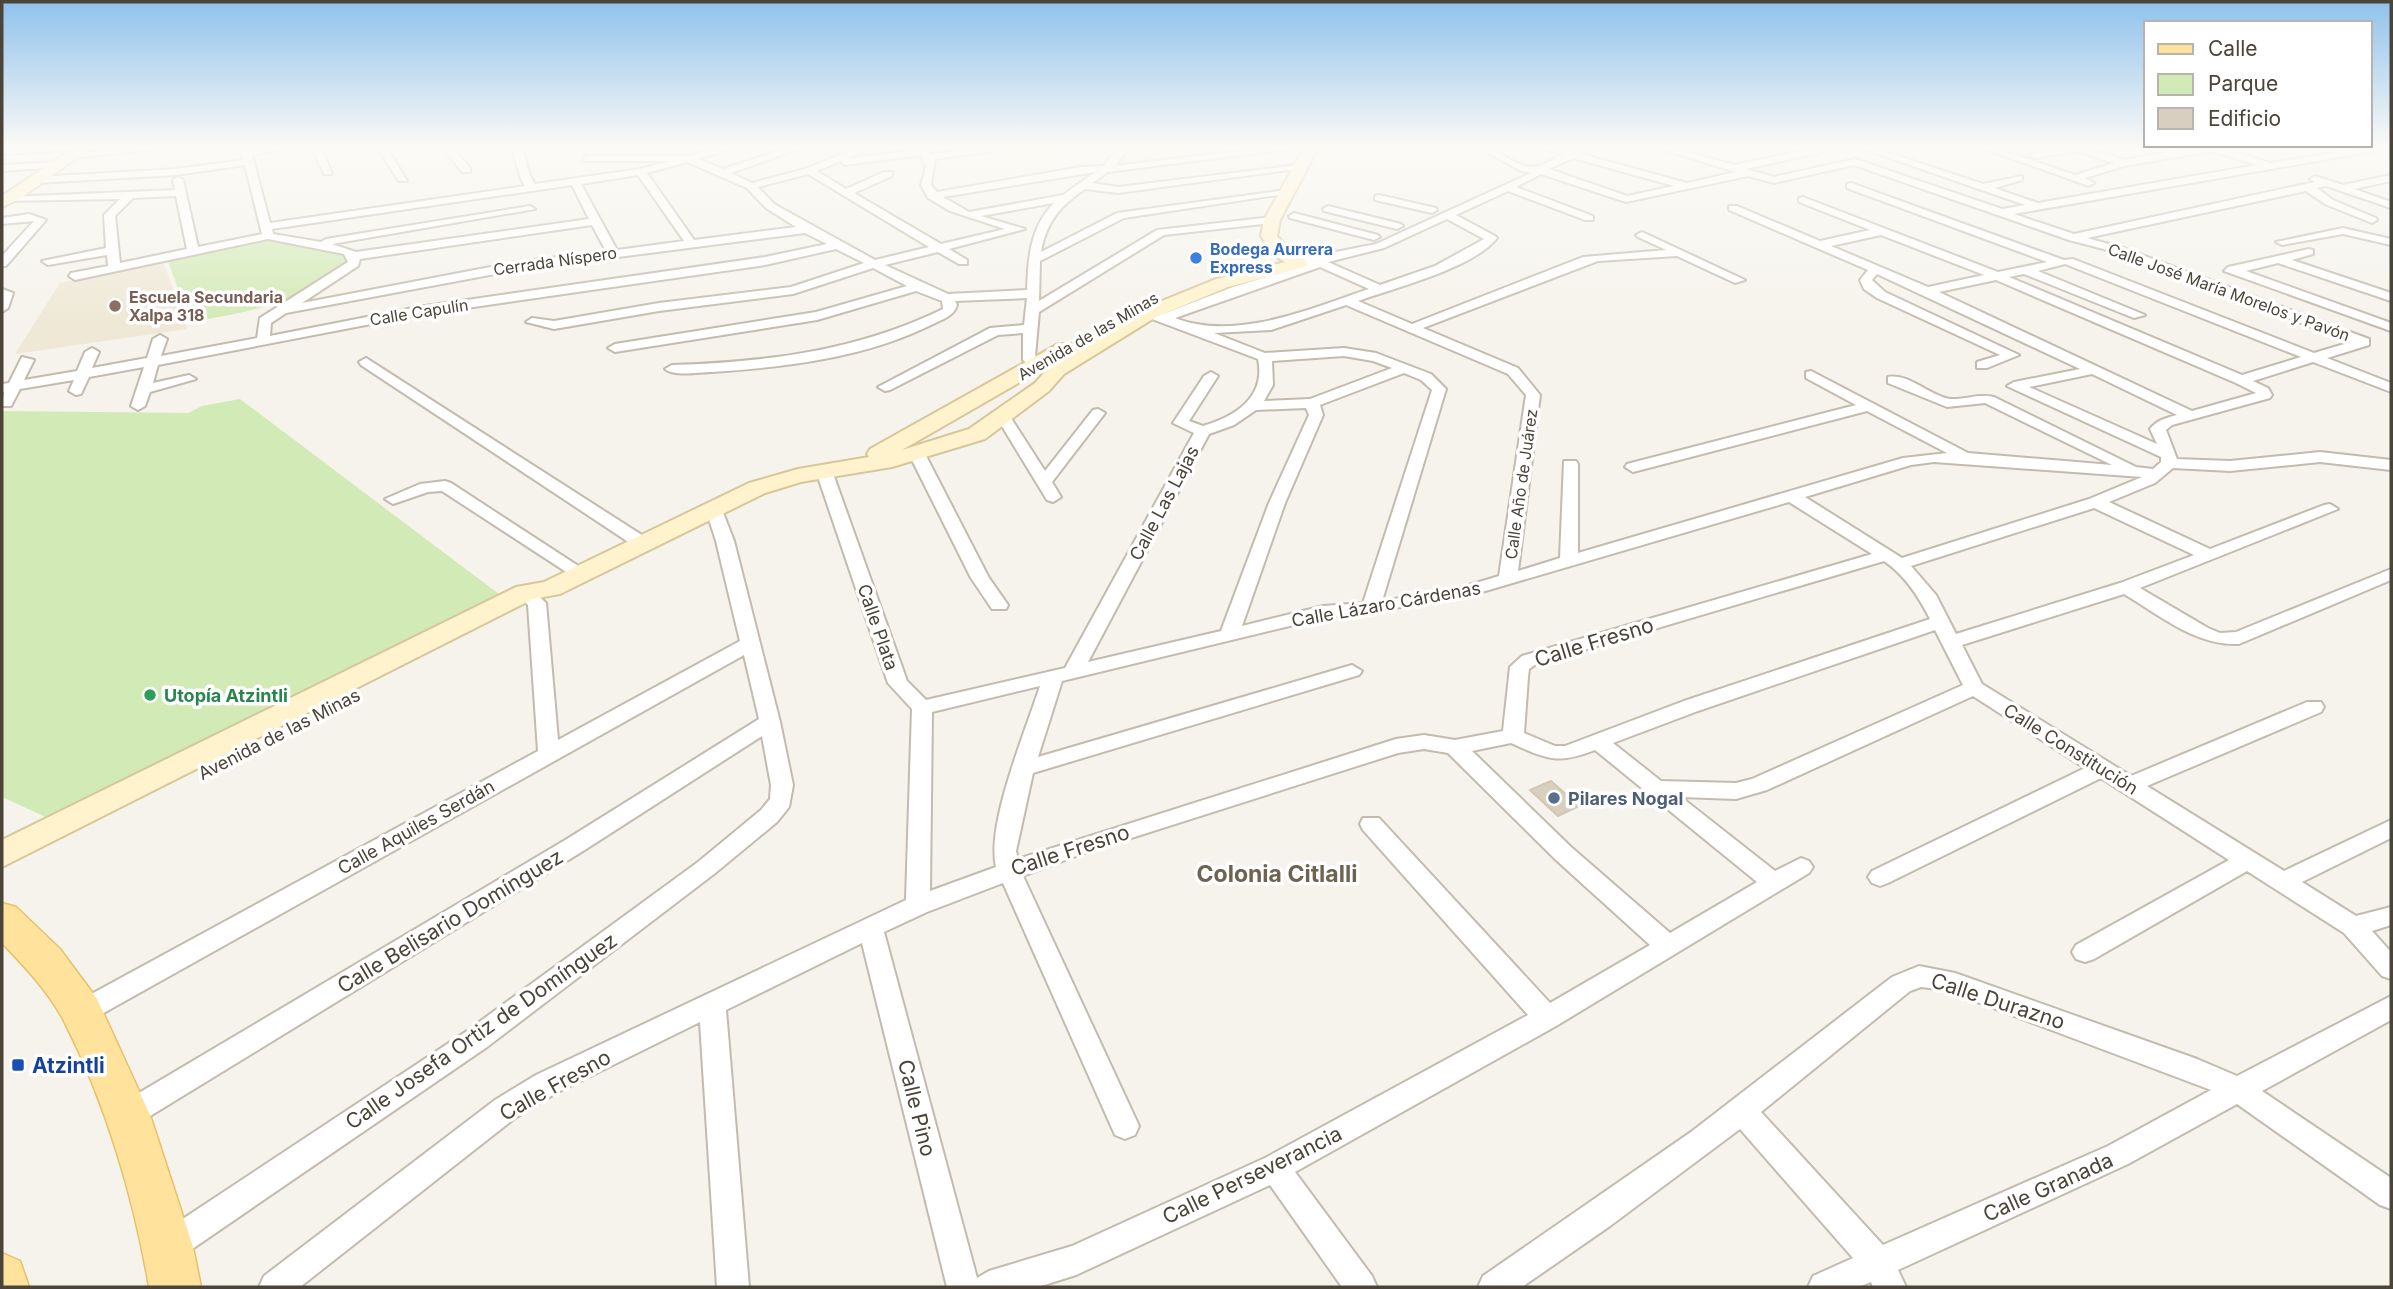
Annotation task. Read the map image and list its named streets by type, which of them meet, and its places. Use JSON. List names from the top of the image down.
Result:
{
  "streets": {
    "street": [
      "Cerrada Níspero",
      "Calle José María Morelos y Pavón",
      "Calle Capulín",
      "Avenida de las Minas",
      "Calle Año de Juárez",
      "Calle Las Lajas",
      "Calle Lázaro Cárdenas",
      "Calle Plata",
      "Calle Fresno",
      "Calle Constitución",
      "Calle Aquiles Serdán",
      "Calle Belisario Domínguez",
      "Calle Durazno",
      "Calle Josefa Ortiz de Domínguez",
      "Calle Pino",
      "Calle Perseverancia",
      "Calle Granada"
    ]
  },
  "crossings": [
    ["Cerrada Níspero", "Calle Capulín"],
    ["Avenida de las Minas", "Calle Plata"],
    ["Calle Año de Juárez", "Calle Lázaro Cárdenas"],
    ["Calle Las Lajas", "Calle Lázaro Cárdenas"],
    ["Calle Las Lajas", "Calle Fresno"],
    ["Calle Lázaro Cárdenas", "Calle Plata"],
    ["Calle Lázaro Cárdenas", "Calle Fresno"],
    ["Calle Fresno", "Calle Pino"],
    ["Calle Belisario Domínguez", "Calle Josefa Ortiz de Domínguez"],
    ["Calle Durazno", "Calle Granada"]
  ],
  "districts": ["Colonia Citlalli"],
  "places": {
    "other": [
      "Bodega Aurrera Express",
      "Escuela Secundaria Xalpa 318",
      "Utopía Atzintli",
      "Pilares Nogal"
    ],
    "transit": ["Atzintli"]
  },
  "legend": ["Calle", "Parque", "Edificio"]
}
